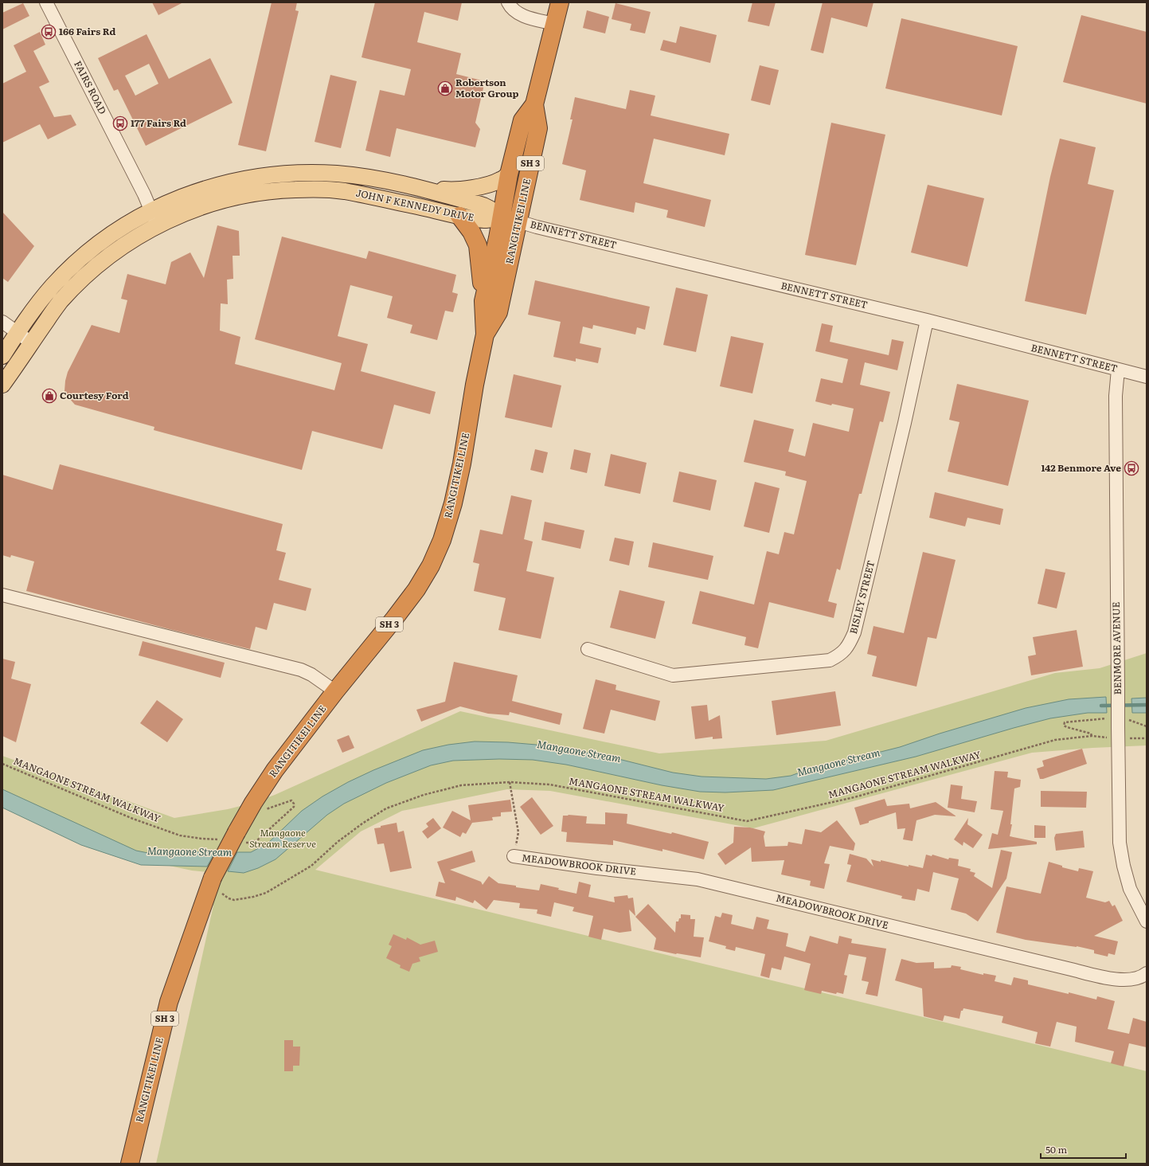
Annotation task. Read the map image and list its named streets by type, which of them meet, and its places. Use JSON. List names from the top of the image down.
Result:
{
  "streets": {
    "highway": ["SH 3", "RANGITIKEI LINE"],
    "main road": ["JOHN F KENNEDY DRIVE", "BENNETT STREET"],
    "street": [
      "FAIRS ROAD",
      "BISLEY STREET",
      "BENMORE AVENUE",
      "MEADOWBROOK DRIVE"
    ],
    "path": ["MANGAONE STREAM WALKWAY"]
  },
  "crossings": [
    ["FAIRS ROAD", "JOHN F KENNEDY DRIVE"],
    ["JOHN F KENNEDY DRIVE", "RANGITIKEI LINE"],
    ["JOHN F KENNEDY DRIVE", "BENNETT STREET"],
    ["RANGITIKEI LINE", "BENNETT STREET"],
    ["BENNETT STREET", "BISLEY STREET"],
    ["BENNETT STREET", "BENMORE AVENUE"],
    ["BENMORE AVENUE", "MANGAONE STREAM WALKWAY"]
  ],
  "water": ["Mangaone Stream"],
  "parks": ["Mangaone Stream Reserve"],
  "places": {
    "bus stop": ["166 Fairs Rd", "177 Fairs Rd", "142 Benmore Ave"],
    "shop": ["Robertson Motor Group", "Courtesy Ford"]
  },
  "scale_bar": "50 m"
}
